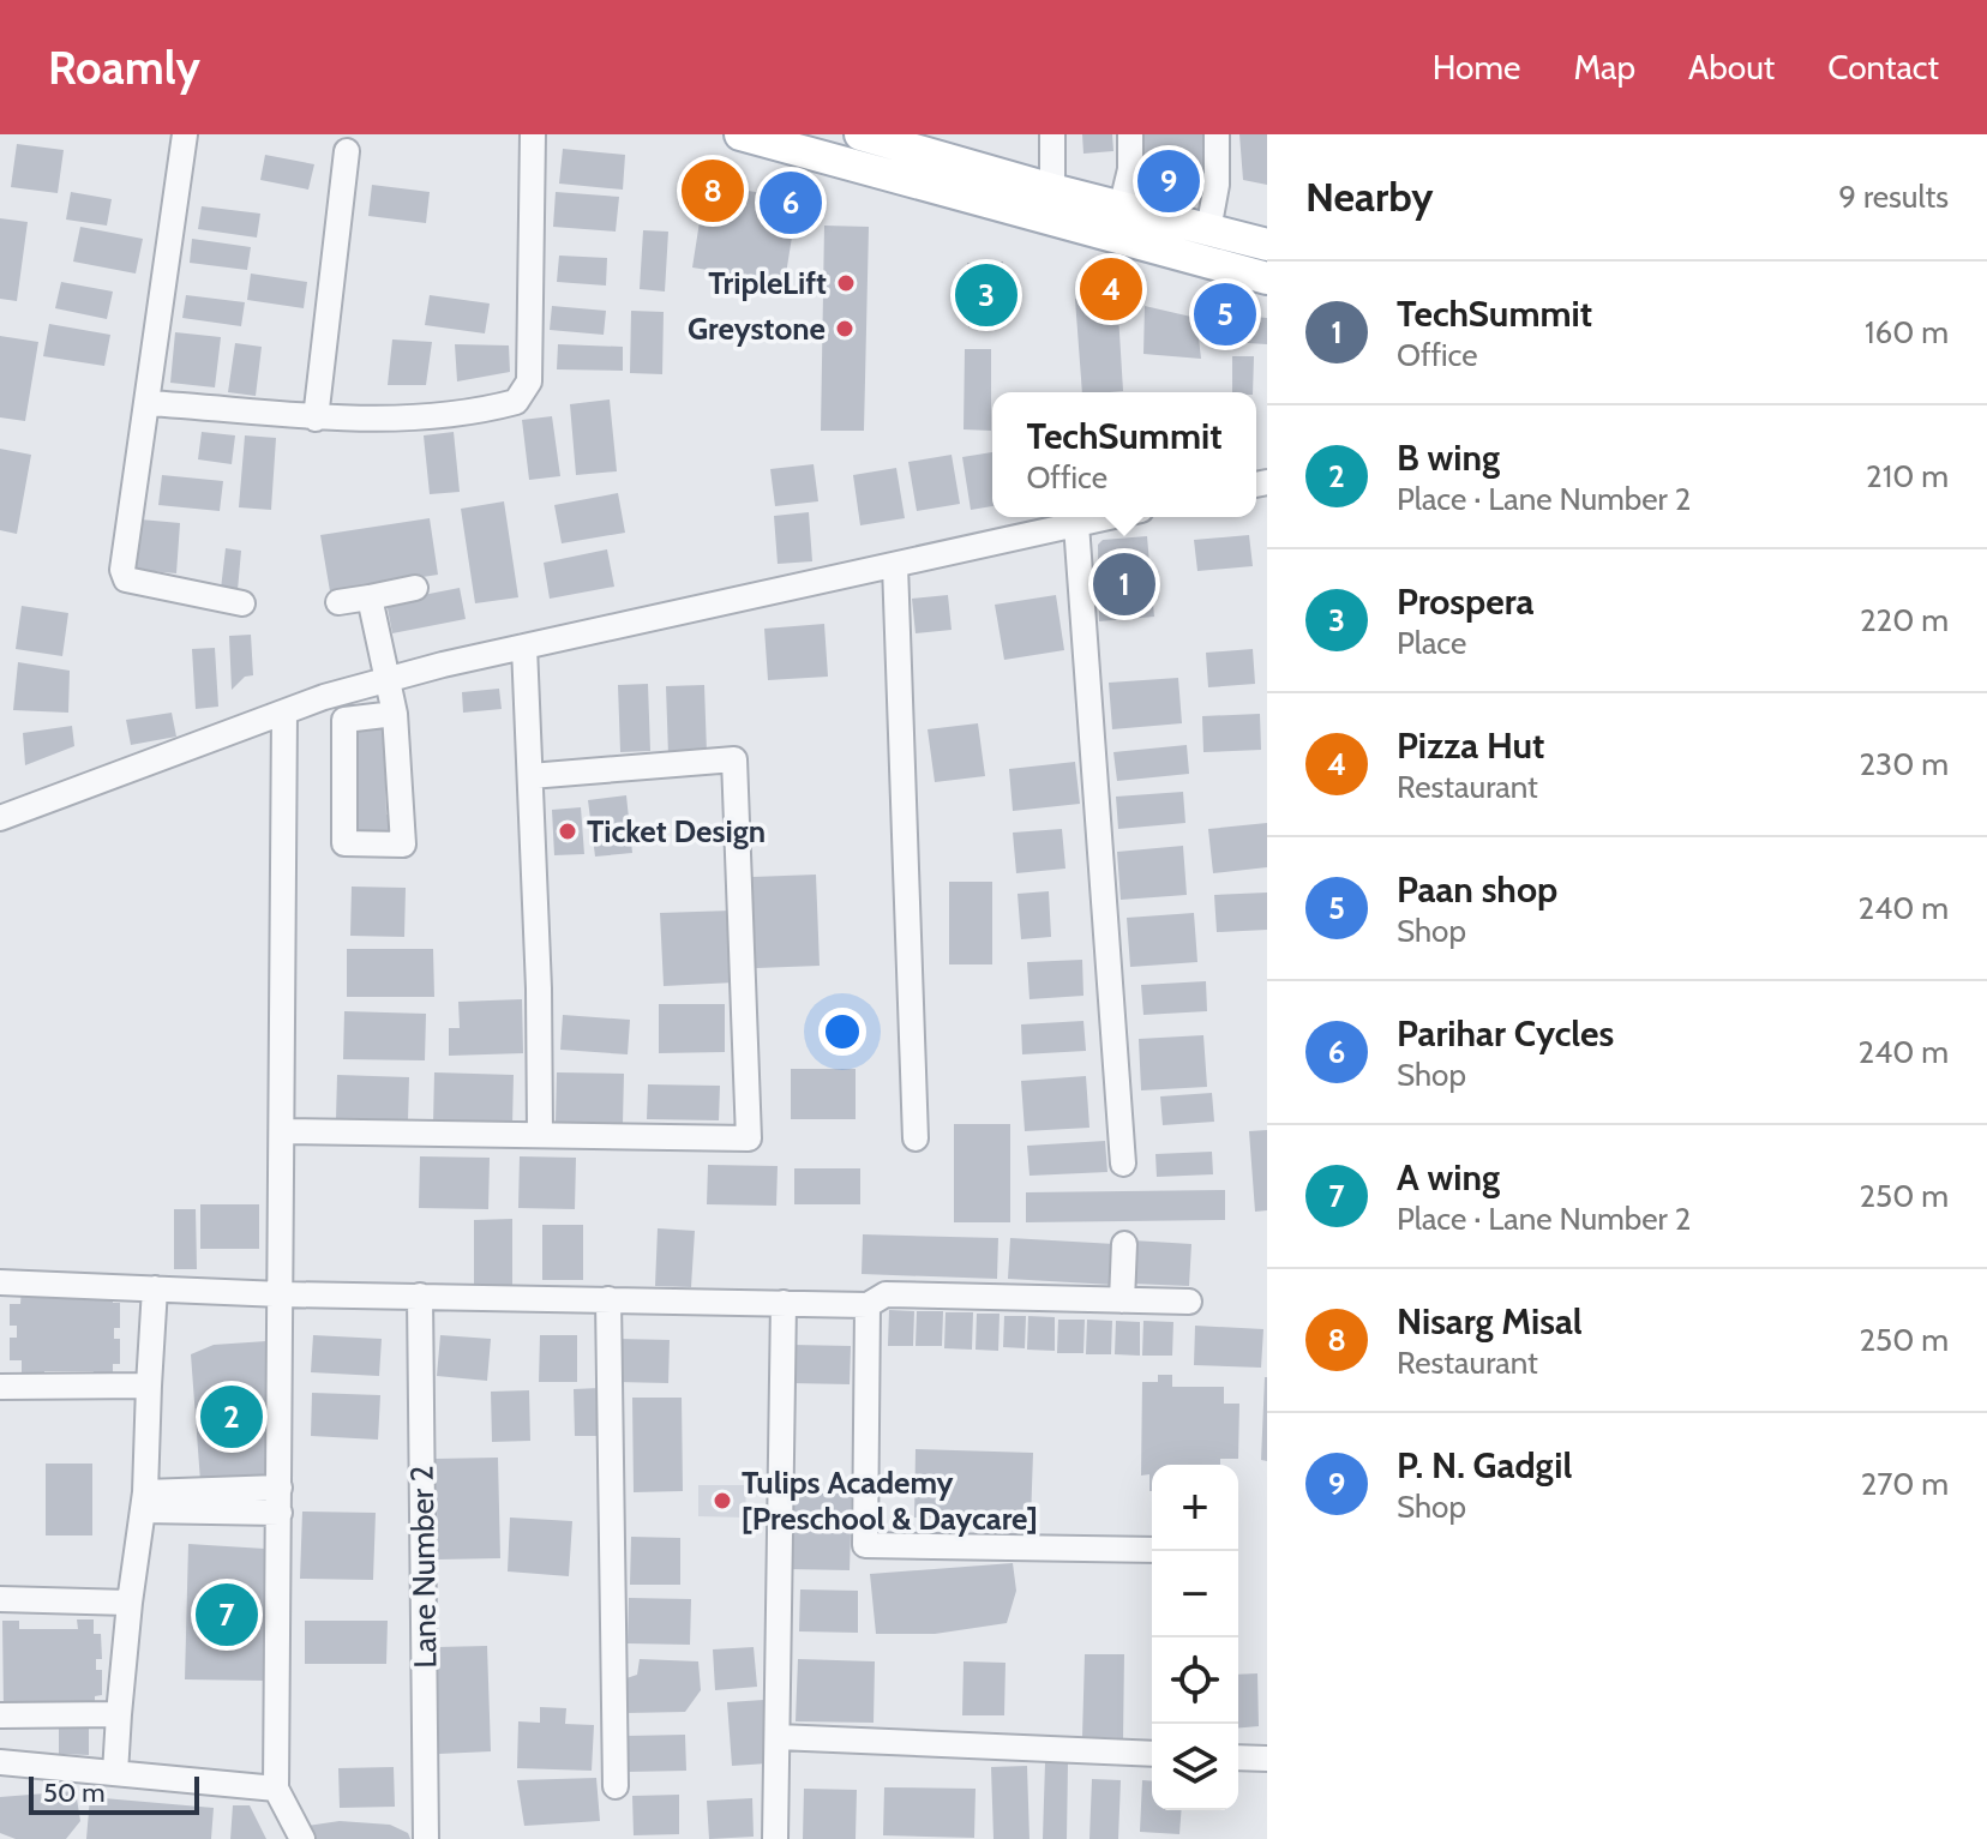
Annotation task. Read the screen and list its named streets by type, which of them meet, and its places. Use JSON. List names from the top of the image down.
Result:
{
  "streets": {
    "street": ["Lane Number 2"]
  },
  "places": [
    "TripleLift",
    "Greystone",
    "Ticket Design",
    "Tulips Academy [Preschool & Daycare]"
  ],
  "scale_bar": "50 m",
  "page": {
    "header": "Roamly",
    "nav": [
      "Home",
      "Map",
      "About",
      "Contact"
    ],
    "heading": ["Nearby", "9 results"],
    "pins": [
      "9",
      "8",
      "6",
      "4",
      "3",
      "5",
      "1",
      "2",
      "7"
    ],
    "list": [
      {
        "mark": "1",
        "name": "TechSummit",
        "note": "Office",
        "value": "160 m"
      },
      {
        "mark": "2",
        "name": "B wing",
        "note": "Place · Lane Number 2",
        "value": "210 m"
      },
      {
        "mark": "3",
        "name": "Prospera",
        "note": "Place",
        "value": "220 m"
      },
      {
        "mark": "4",
        "name": "Pizza Hut",
        "note": "Restaurant",
        "value": "230 m"
      },
      {
        "mark": "5",
        "name": "Paan shop",
        "note": "Shop",
        "value": "240 m"
      },
      {
        "mark": "6",
        "name": "Parihar Cycles",
        "note": "Shop",
        "value": "240 m"
      },
      {
        "mark": "7",
        "name": "A wing",
        "note": "Place · Lane Number 2",
        "value": "250 m"
      },
      {
        "mark": "8",
        "name": "Nisarg Misal",
        "note": "Restaurant",
        "value": "250 m"
      },
      {
        "mark": "9",
        "name": "P. N. Gadgil",
        "note": "Shop",
        "value": "270 m"
      }
    ],
    "popup": ["TechSummit", "Office"],
    "map_buttons": ["+", "−"],
    "scale": "50 m"
  }
}
